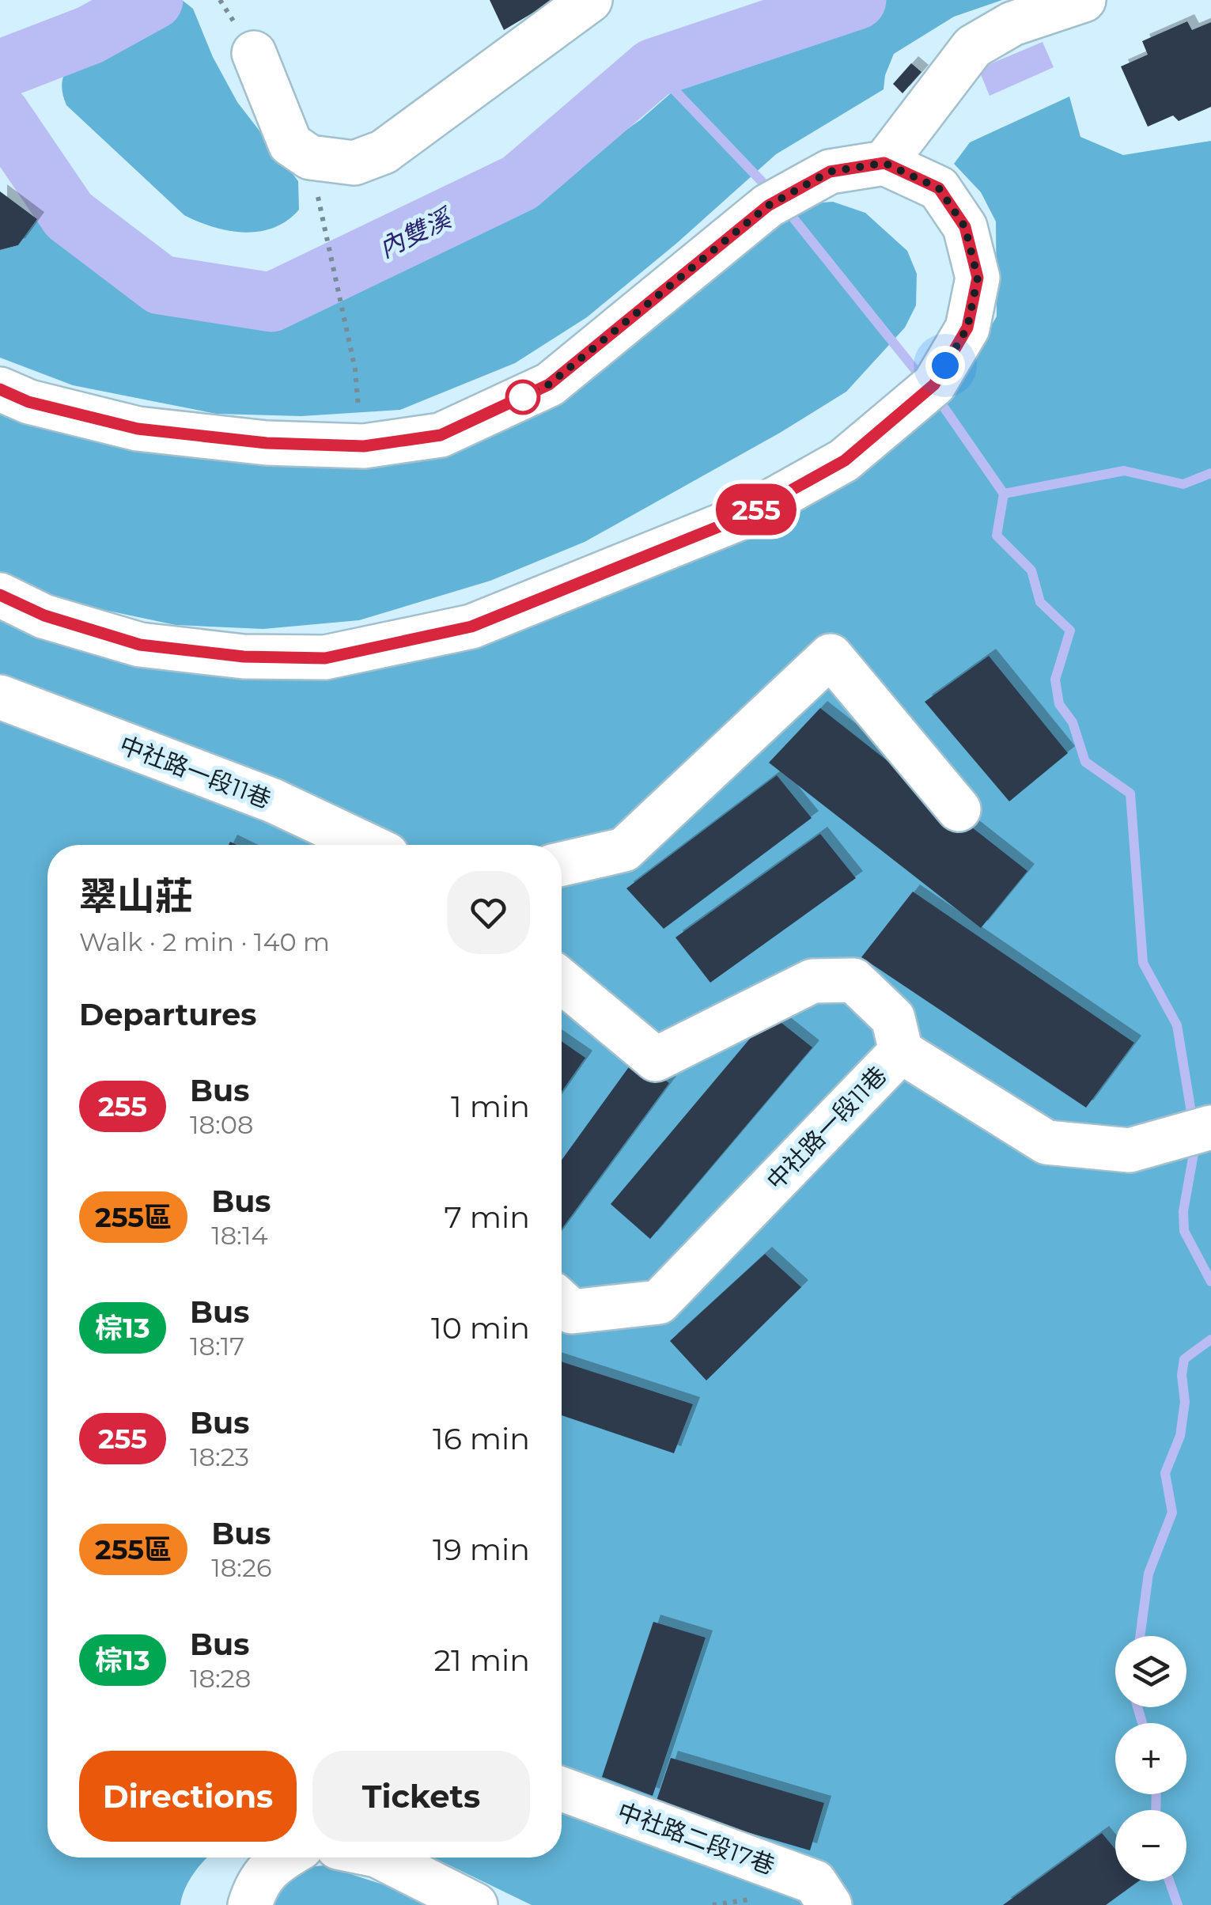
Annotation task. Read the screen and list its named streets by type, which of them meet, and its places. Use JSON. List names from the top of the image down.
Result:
{
  "streets": {
    "street": ["中社路一段11巷", "中社路二段17巷"]
  },
  "water": ["內雙溪"],
  "lines": ["bus line 255"],
  "page": {
    "on_map": "255",
    "heading": [
      ["翠山莊", "Walk · 2 min · 140 m"],
      "Departures"
    ],
    "list": [
      {
        "mark": "255",
        "name": "Bus",
        "note": "18:08",
        "value": "1 min"
      },
      {
        "mark": "255區",
        "name": "Bus",
        "note": "18:14",
        "value": "7 min"
      },
      {
        "mark": "棕13",
        "name": "Bus",
        "note": "18:17",
        "value": "10 min"
      },
      {
        "mark": "255",
        "name": "Bus",
        "note": "18:23",
        "value": "16 min"
      },
      {
        "mark": "255區",
        "name": "Bus",
        "note": "18:26",
        "value": "19 min"
      },
      {
        "mark": "棕13",
        "name": "Bus",
        "note": "18:28",
        "value": "21 min"
      }
    ],
    "map_buttons": ["+", "−"],
    "buttons": ["Directions", "Tickets"]
  }
}
